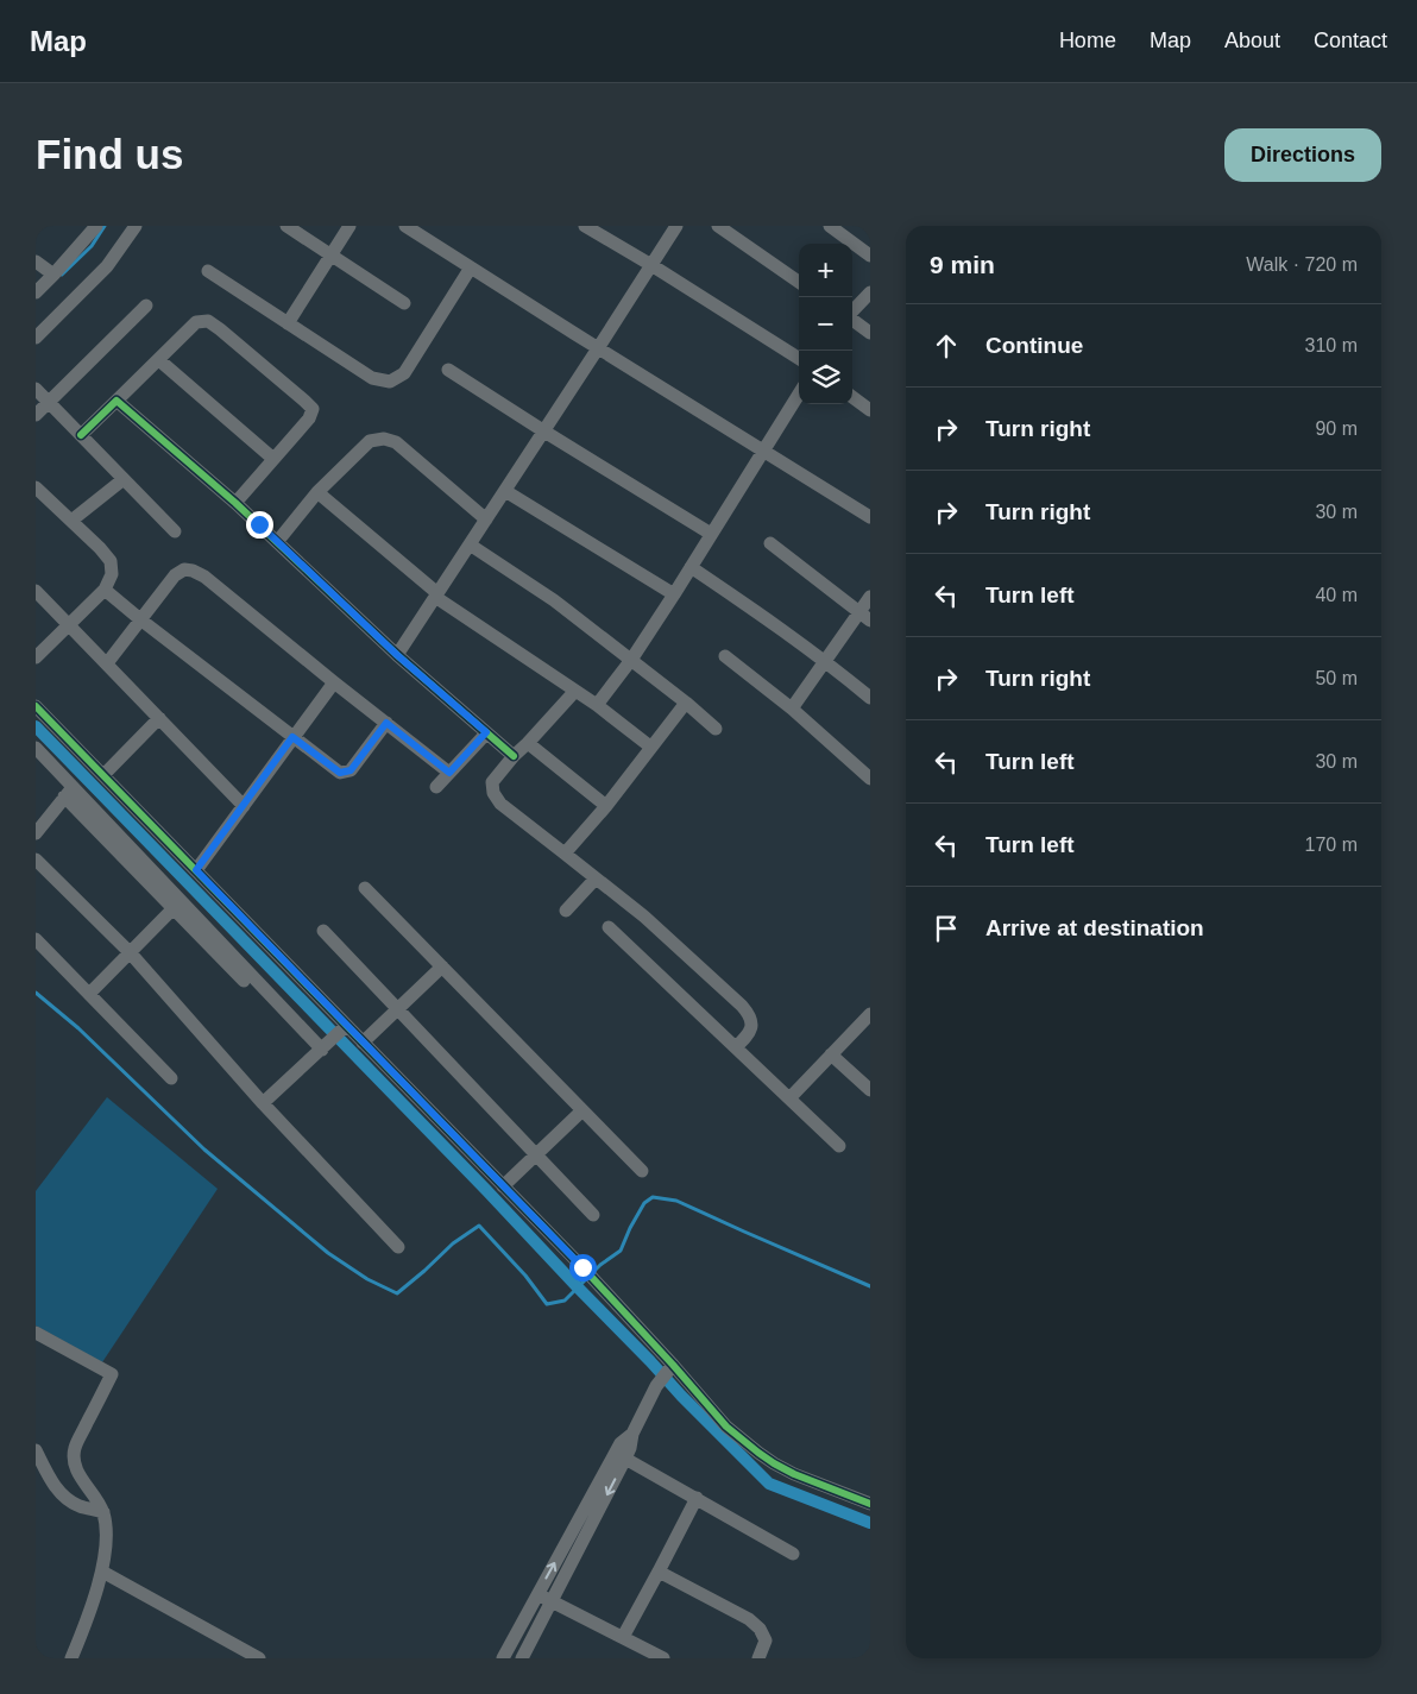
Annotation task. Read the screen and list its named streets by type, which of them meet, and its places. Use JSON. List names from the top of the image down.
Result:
{
  "page": {
    "header": "Map",
    "nav": [
      "Home",
      "Map",
      "About",
      "Contact"
    ],
    "buttons": "Directions",
    "title": "Find us",
    "heading": ["9 min", "Walk · 720 m"],
    "map_buttons": ["+", "−"],
    "list": [
      ["Continue", "310 m"],
      ["Turn right", "90 m"],
      ["Turn right", "30 m"],
      ["Turn left", "40 m"],
      ["Turn right", "50 m"],
      ["Turn left", "30 m"],
      ["Turn left", "170 m"],
      "Arrive at destination"
    ]
  }
}
